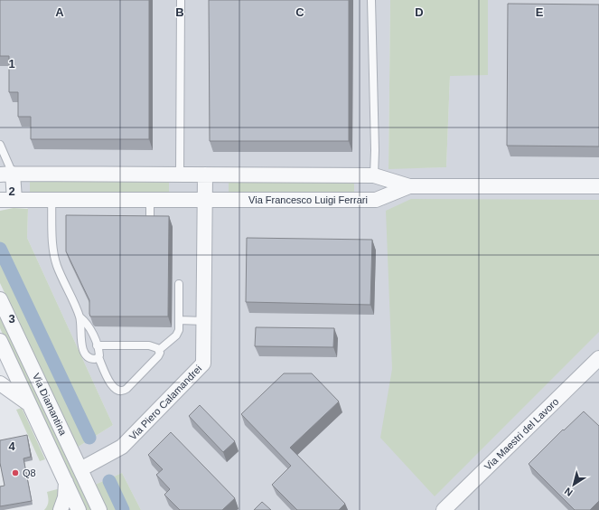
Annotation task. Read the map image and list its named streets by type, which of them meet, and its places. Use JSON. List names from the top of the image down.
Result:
{
  "streets": {
    "street": [
      "Via Francesco Luigi Ferrari",
      "Via Piero Calamandrei",
      "Via Diamantina",
      "Via Maestri del Lavoro"
    ]
  },
  "crossings": [
    ["Via Francesco Luigi Ferrari", "Via Piero Calamandrei"],
    ["Via Piero Calamandrei", "Via Diamantina"]
  ],
  "places": ["Q8"],
  "north": "bottom left",
  "grid": {
    "columns": [
      "A",
      "B",
      "C",
      "D",
      "E"
    ],
    "rows": [
      "1",
      "2",
      "3",
      "4"
    ]
  }
}
